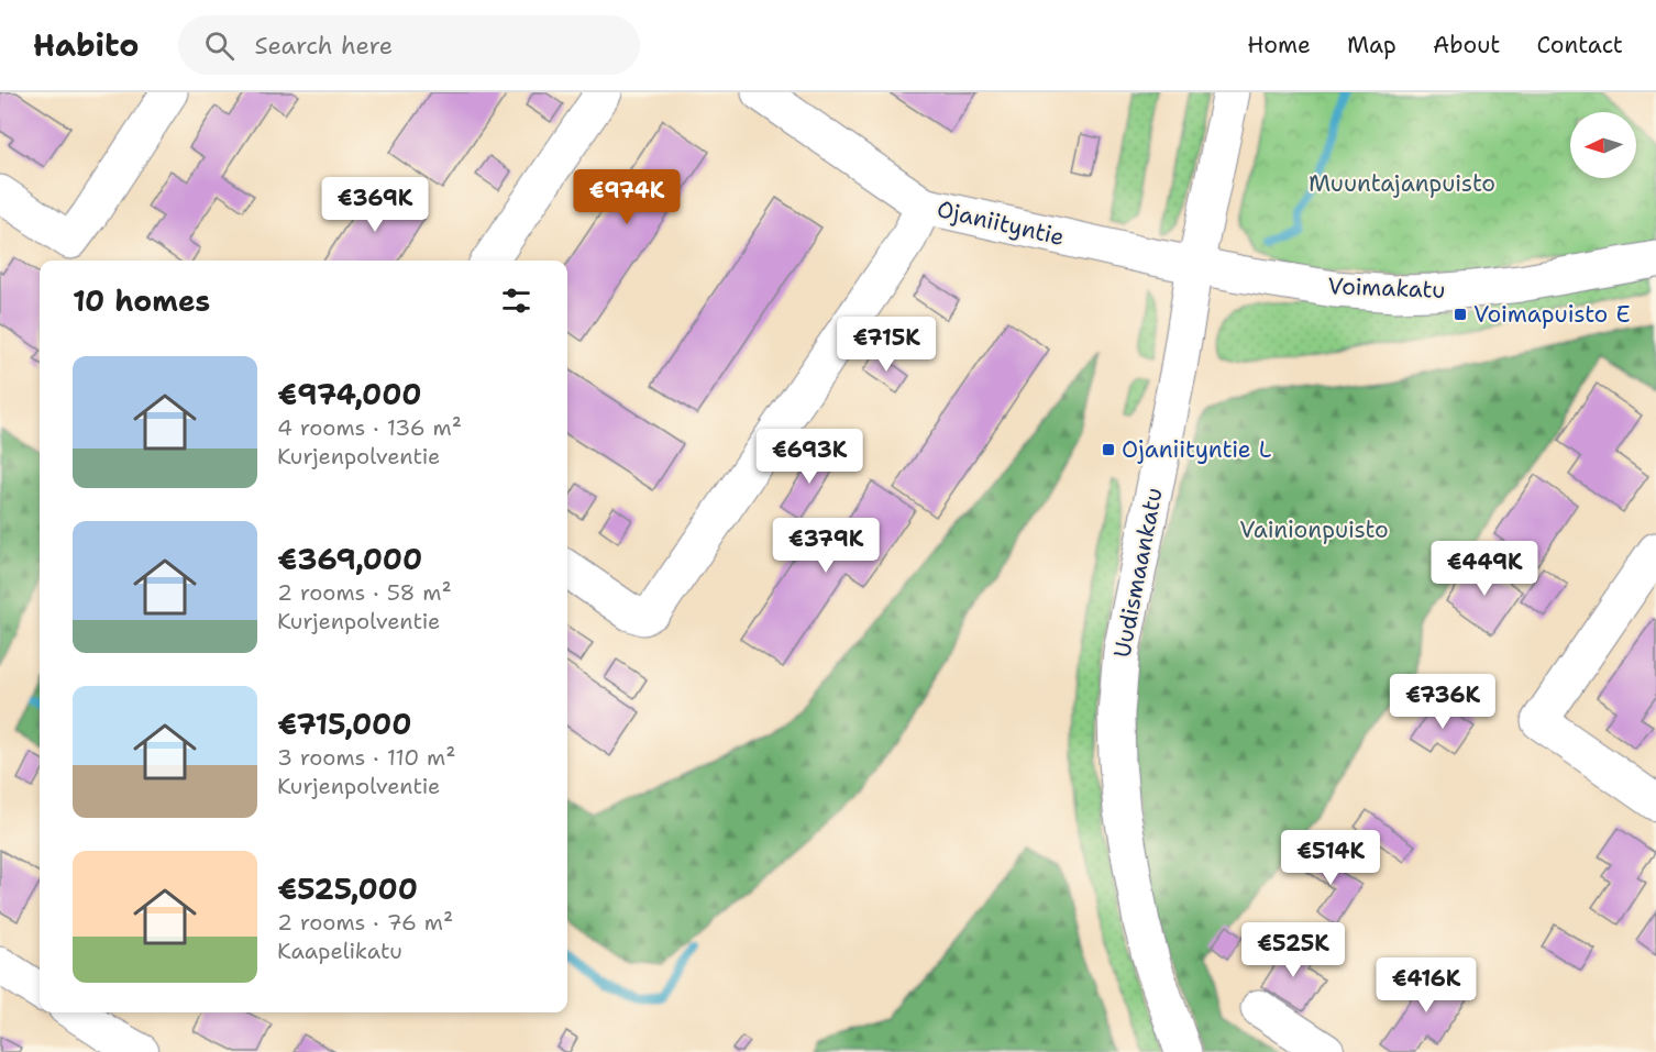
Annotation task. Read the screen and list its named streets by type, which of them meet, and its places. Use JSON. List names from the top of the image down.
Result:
{
  "streets": {
    "street": ["Ojaniityntie", "Voimakatu", "Uudismaankatu"]
  },
  "crossings": [
    ["Ojaniityntie", "Voimakatu"],
    ["Ojaniityntie", "Uudismaankatu"],
    ["Voimakatu", "Uudismaankatu"]
  ],
  "parks": ["Muuntajanpuisto", "Vainionpuisto"],
  "places": {
    "transit": ["Voimapuisto E", "Ojaniityntie L"]
  },
  "north": "left",
  "page": {
    "header": "Habito",
    "search": "Search here",
    "nav": [
      "Home",
      "Map",
      "About",
      "Contact"
    ],
    "price": [
      "€974K",
      "€369K",
      "€715K",
      "€693K",
      "€379K",
      "€449K",
      "€736K",
      "€514K",
      "€525K",
      "€416K"
    ],
    "heading": "10 homes",
    "list": [
      {
        "name": "€974,000",
        "note": "4 rooms · 136 m² · Kurjenpolventie"
      },
      {
        "name": "€369,000",
        "note": "2 rooms · 58 m² · Kurjenpolventie"
      },
      {
        "name": "€715,000",
        "note": "3 rooms · 110 m² · Kurjenpolventie"
      },
      {
        "name": "€525,000",
        "note": "2 rooms · 76 m² · Kaapelikatu"
      }
    ]
  }
}
